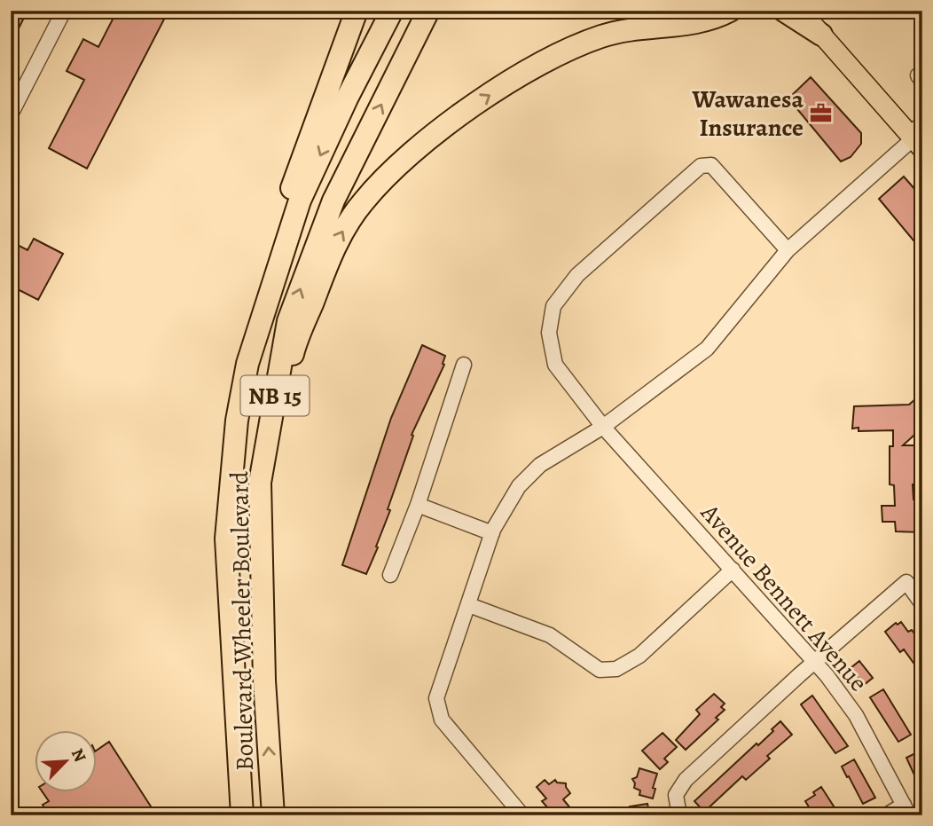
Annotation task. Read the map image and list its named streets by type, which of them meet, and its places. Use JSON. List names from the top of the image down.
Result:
{
  "streets": {
    "highway": ["NB 15", "Boulevard Wheeler Boulevard"],
    "street": ["Avenue Bennett Avenue"]
  },
  "places": {
    "office": ["Wawanesa Insurance"]
  },
  "north": "top right"
}
